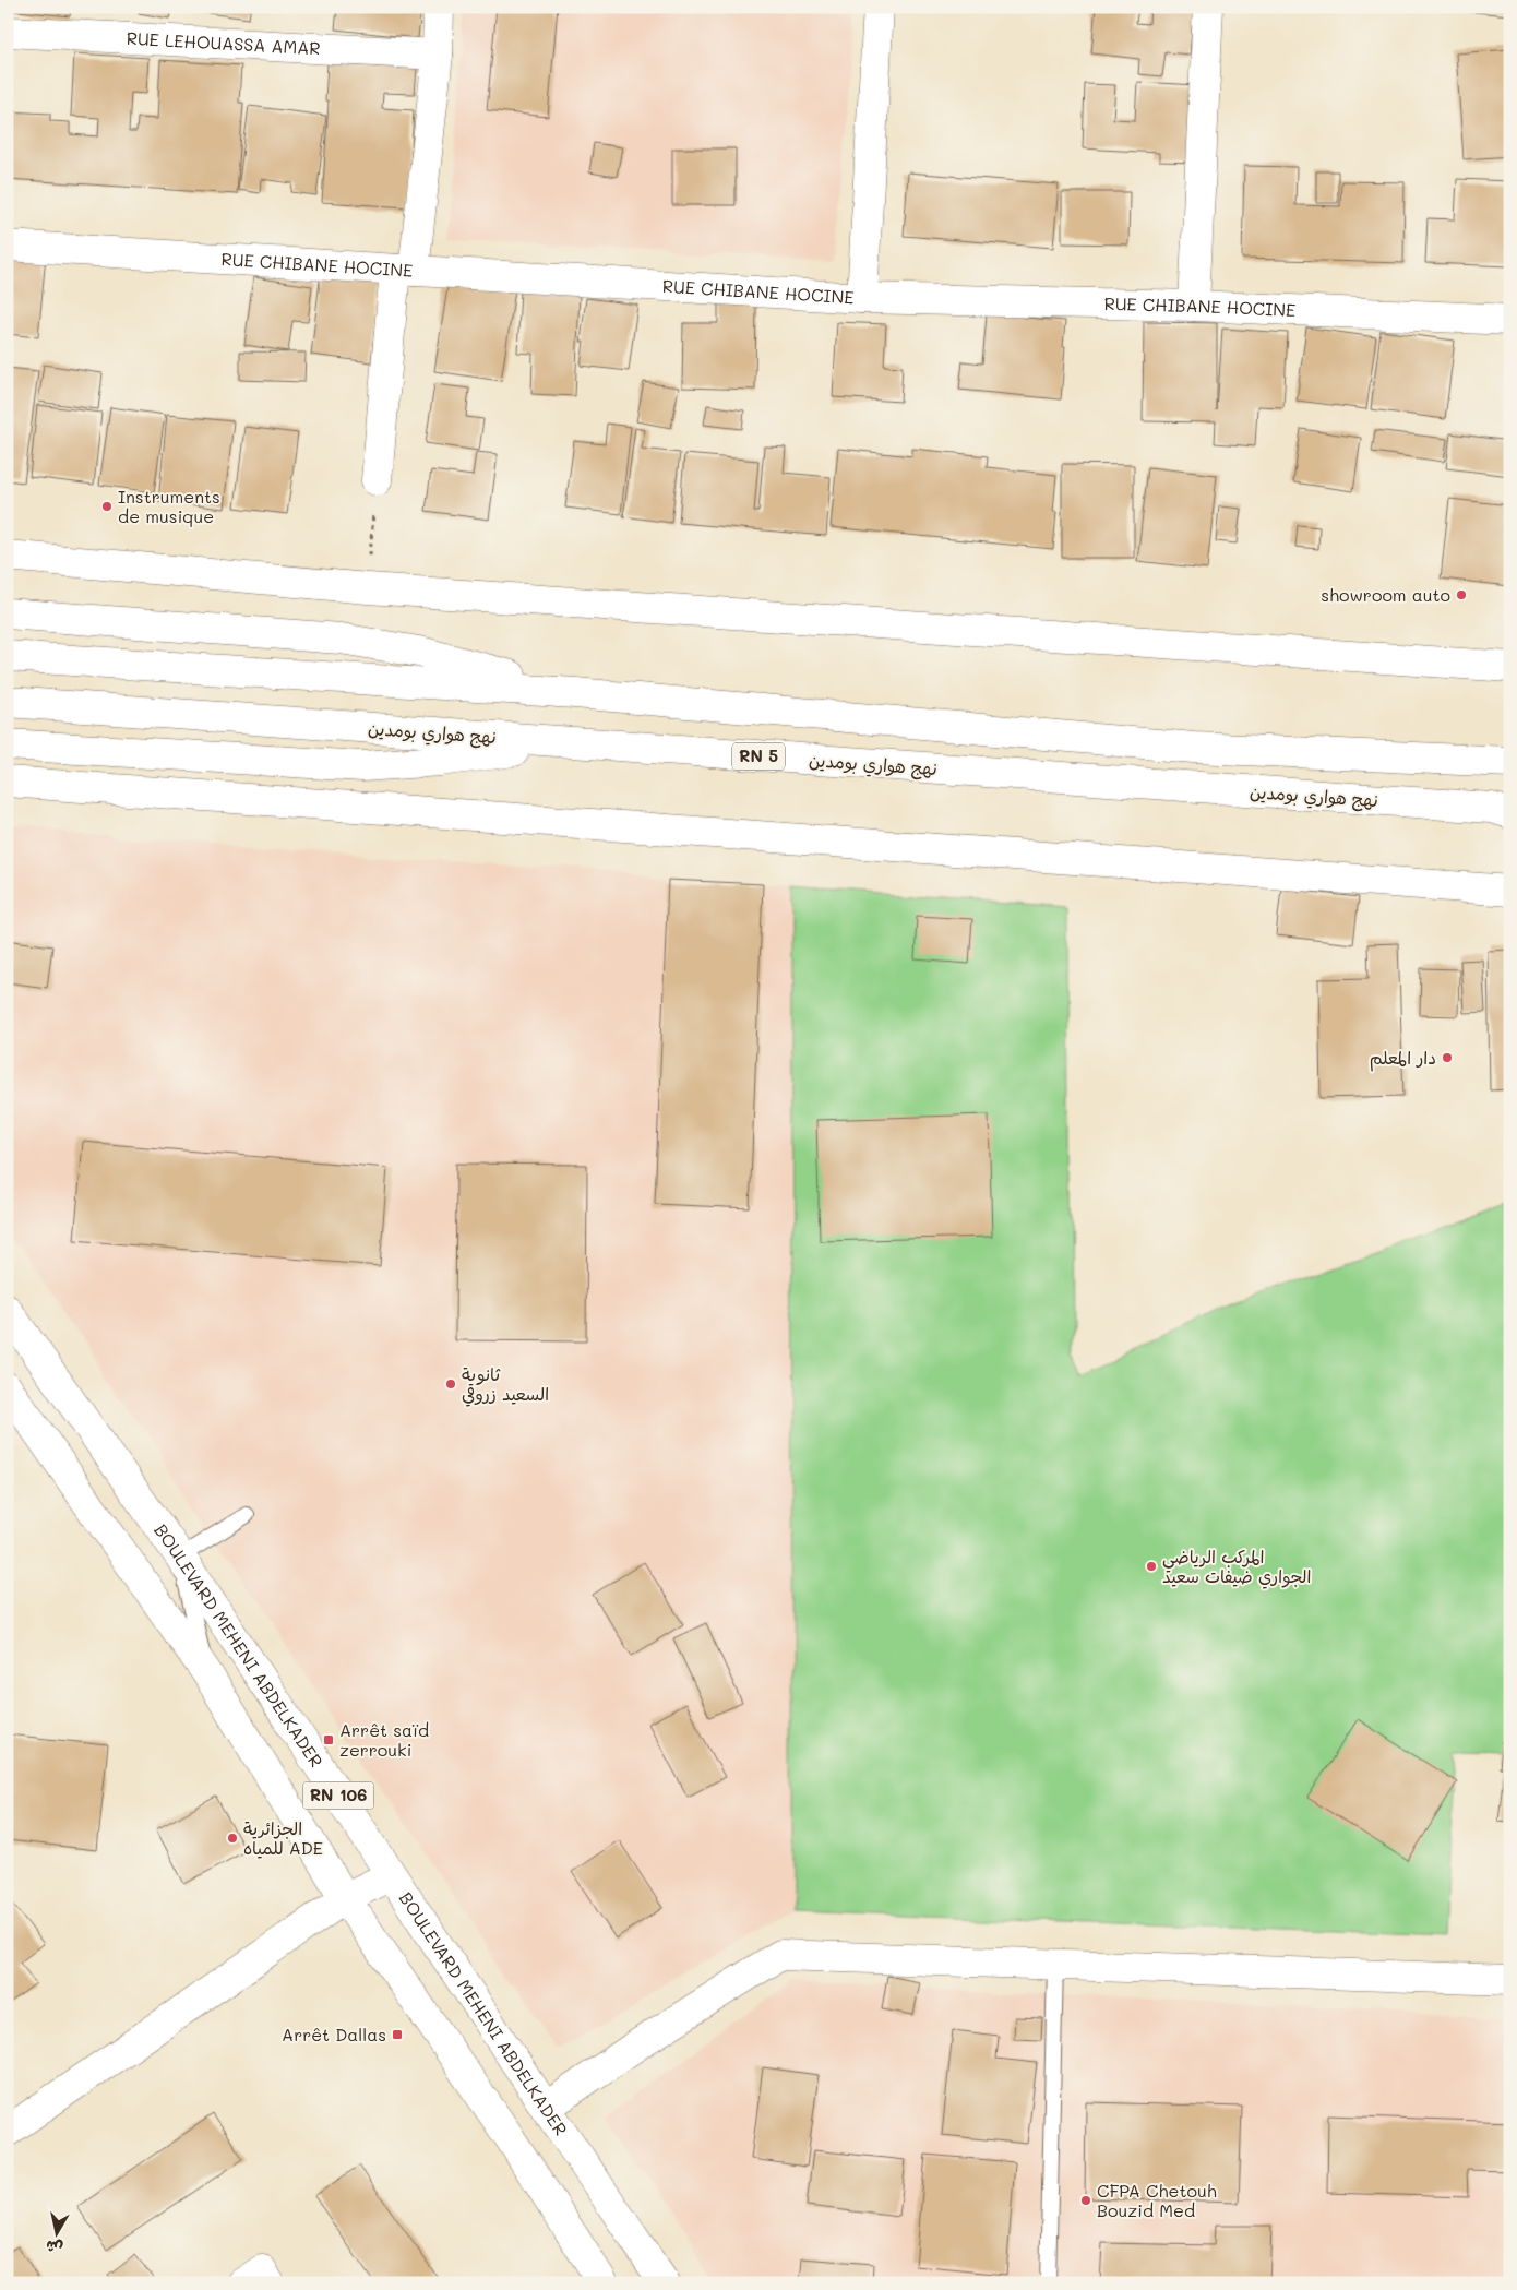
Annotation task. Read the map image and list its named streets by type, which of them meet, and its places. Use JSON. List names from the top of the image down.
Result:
{
  "streets": {
    "street": [
      "RUE LEHOUASSA AMAR",
      "RUE CHIBANE HOCINE",
      "نهج هواري بومدين",
      "RN 5",
      "BOULEVARD MEHENI ABDELKADER",
      "RN 106"
    ]
  },
  "places": {
    "other": [
      "Instruments de musique",
      "showroom auto",
      "دار المعلم",
      "ثانوية السعيد زروقي",
      "المركب الرياضي الجواري ضيفات سعيد",
      "الجزائرية للمياه ADE",
      "CFPA Chetouh Bouzid Med"
    ],
    "transit": ["Arrêt saïd zerrouki", "Arrêt Dallas"]
  },
  "north": "bottom"
}
